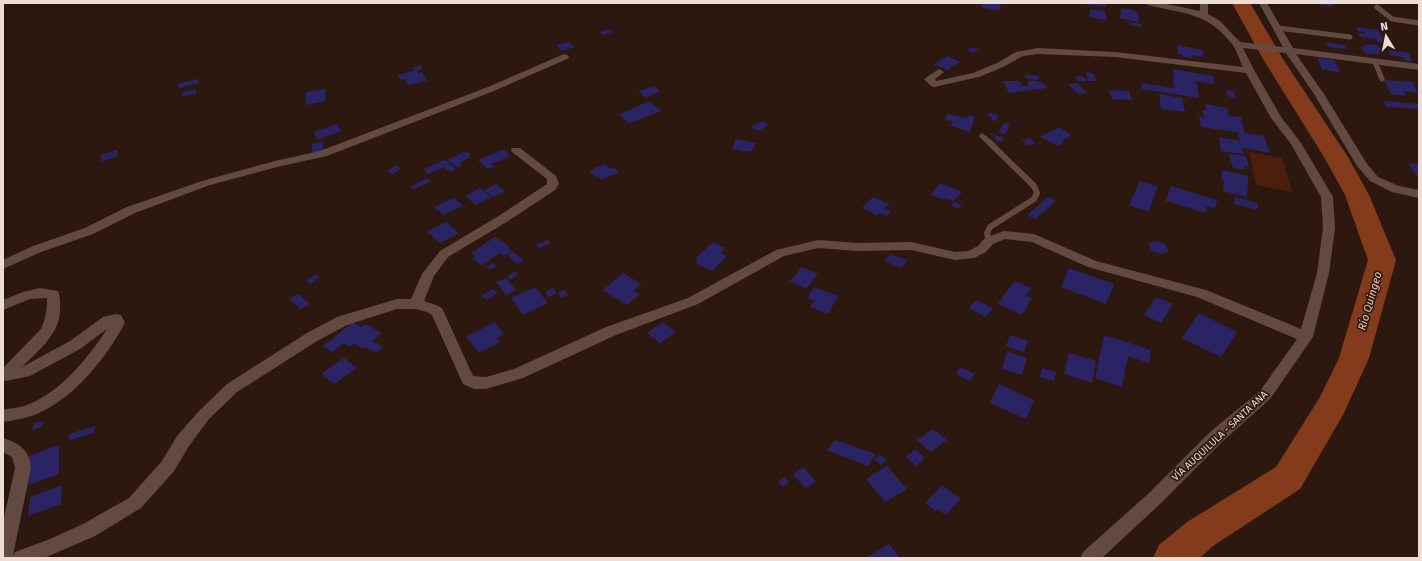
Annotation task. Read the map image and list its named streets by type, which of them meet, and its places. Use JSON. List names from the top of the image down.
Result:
{
  "streets": {
    "street": ["VÍA AUQUILULA - SANTA ANA"]
  },
  "water": ["Río Quingeo"],
  "north": "top"
}
